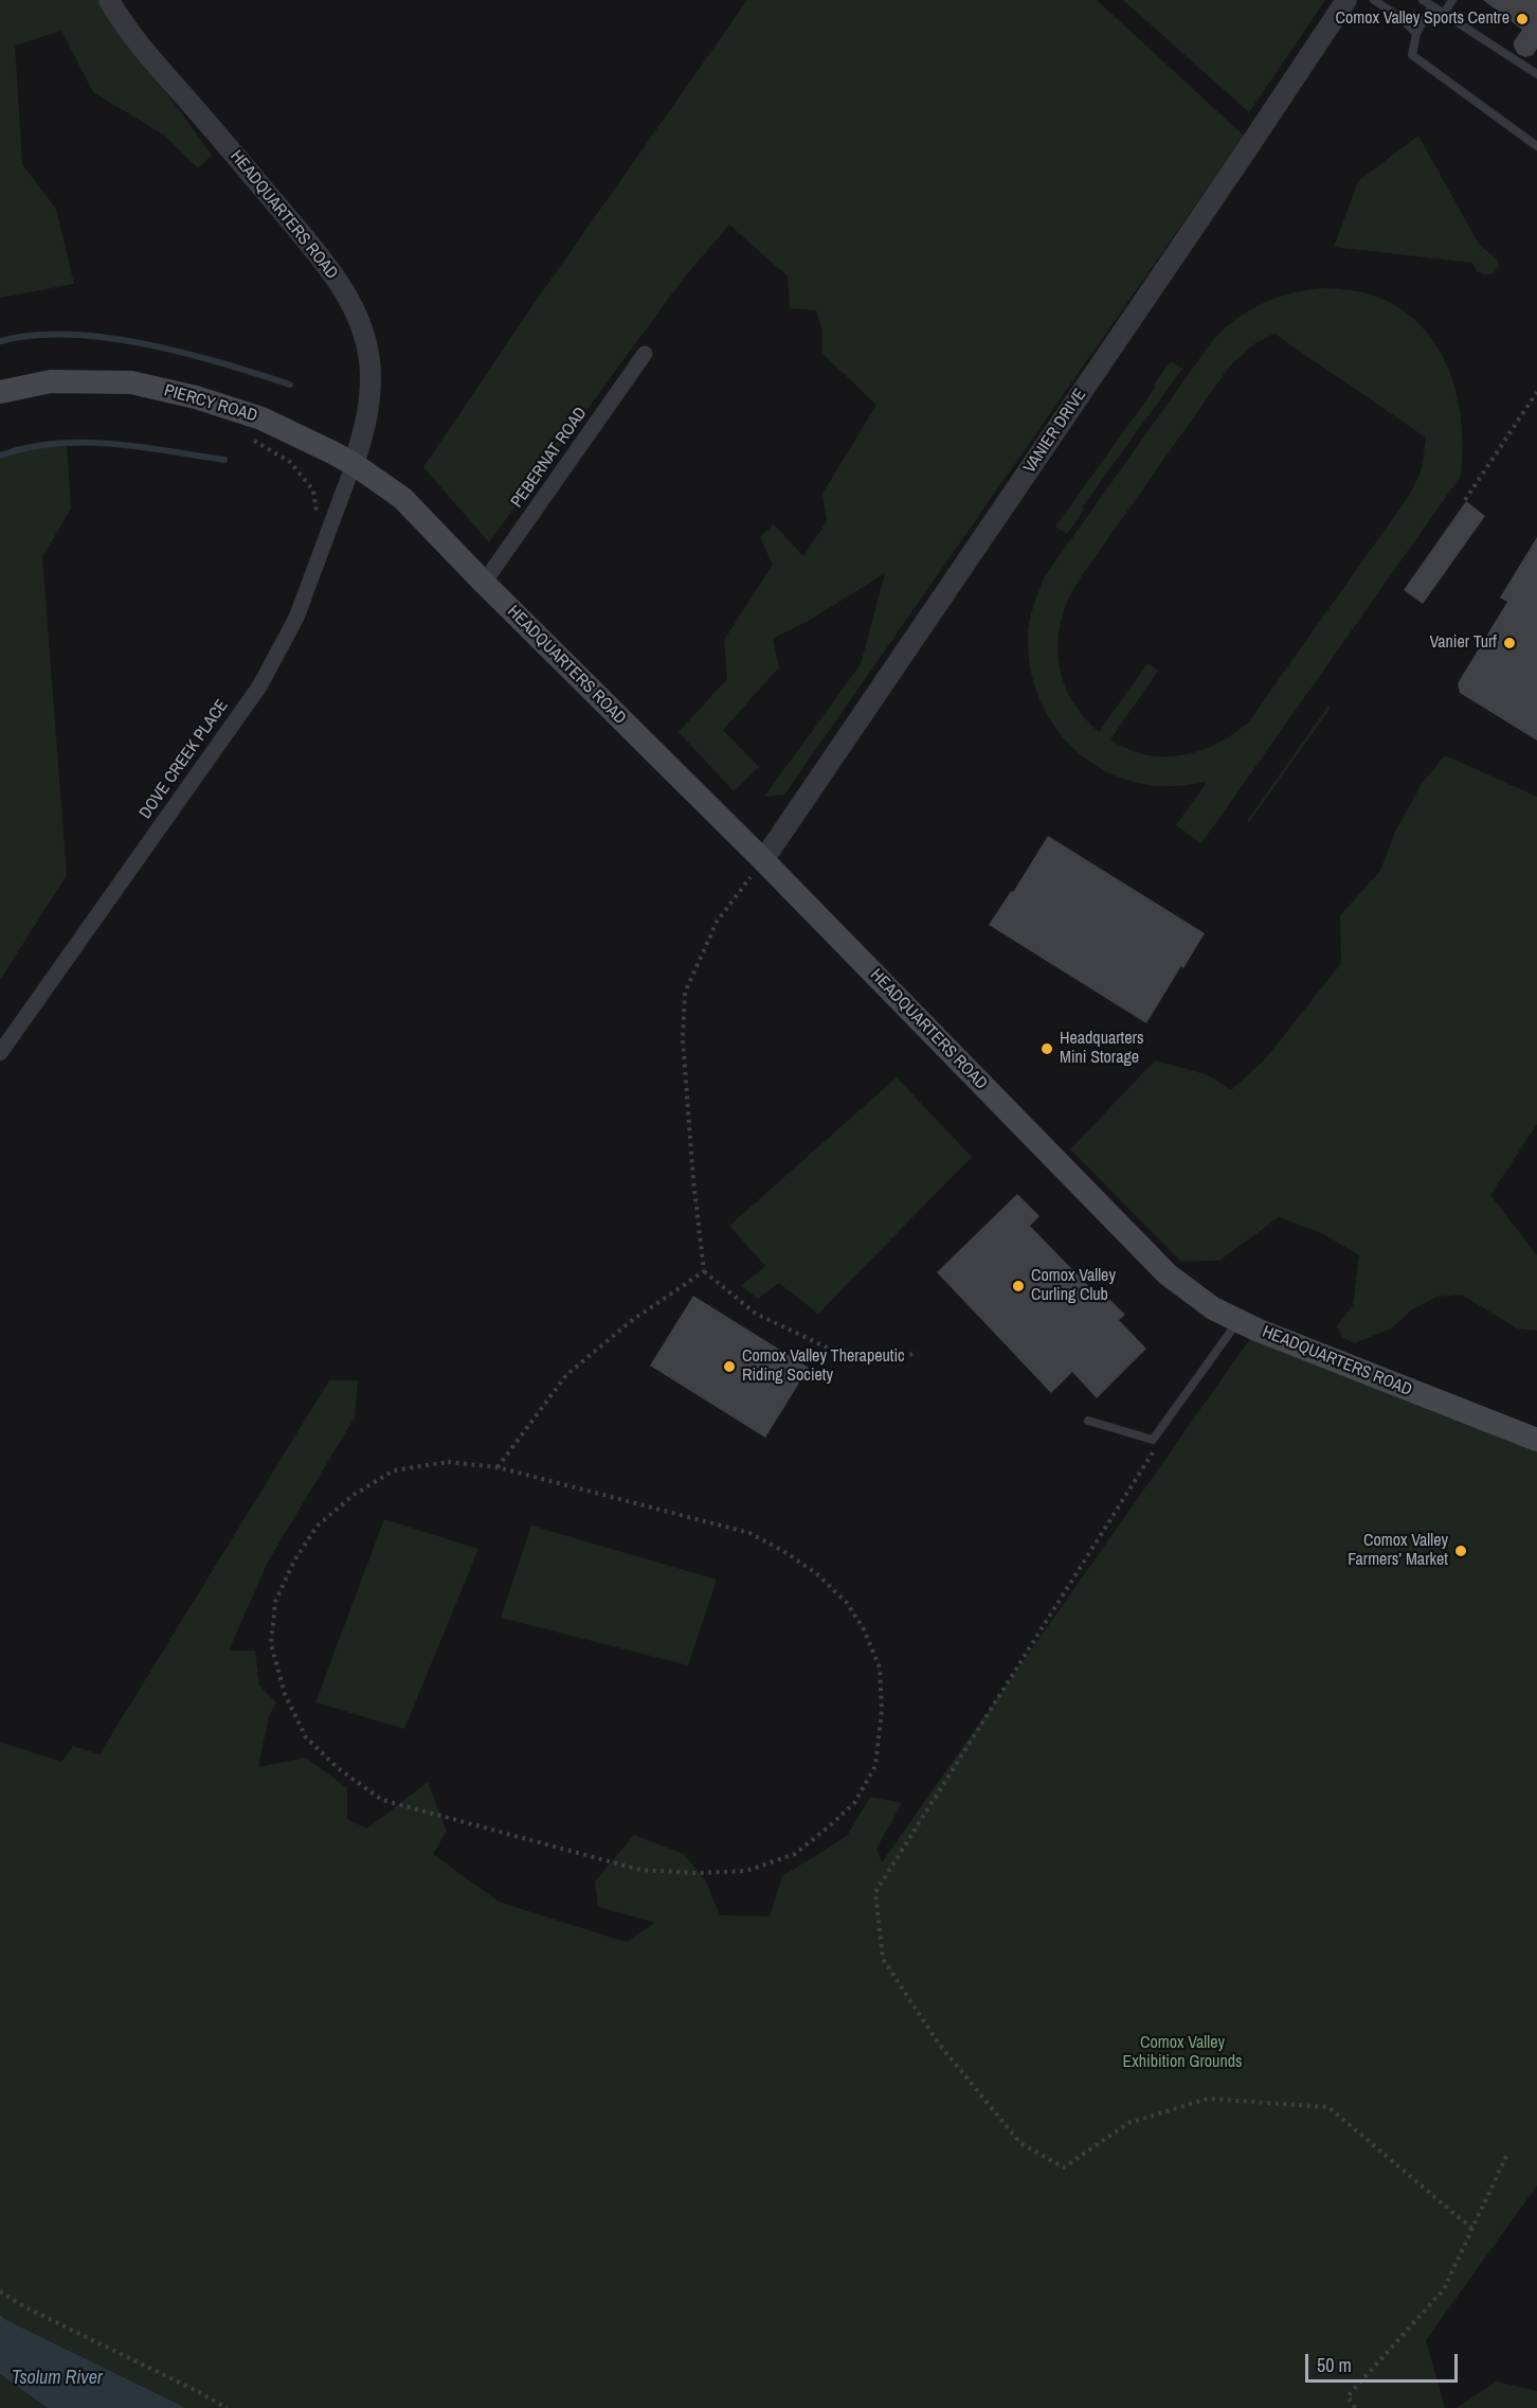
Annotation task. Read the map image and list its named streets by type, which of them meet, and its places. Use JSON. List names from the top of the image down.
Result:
{
  "streets": {
    "main road": ["HEADQUARTERS ROAD", "PIERCY ROAD"],
    "street": ["VANIER DRIVE", "PEBERNAT ROAD", "DOVE CREEK PLACE"]
  },
  "crossings": [
    ["HEADQUARTERS ROAD", "PIERCY ROAD"],
    ["HEADQUARTERS ROAD", "VANIER DRIVE"],
    ["HEADQUARTERS ROAD", "PEBERNAT ROAD"],
    ["HEADQUARTERS ROAD", "DOVE CREEK PLACE"],
    ["PIERCY ROAD", "DOVE CREEK PLACE"]
  ],
  "water": ["Tsolum River"],
  "parks": ["Comox Valley Exhibition Grounds"],
  "places": [
    "Comox Valley Sports Centre",
    "Vanier Turf",
    "Headquarters Mini Storage",
    "Comox Valley Curling Club",
    "Comox Valley Therapeutic Riding Society",
    "Comox Valley Farmers’ Market"
  ],
  "scale_bar": "50 m"
}
